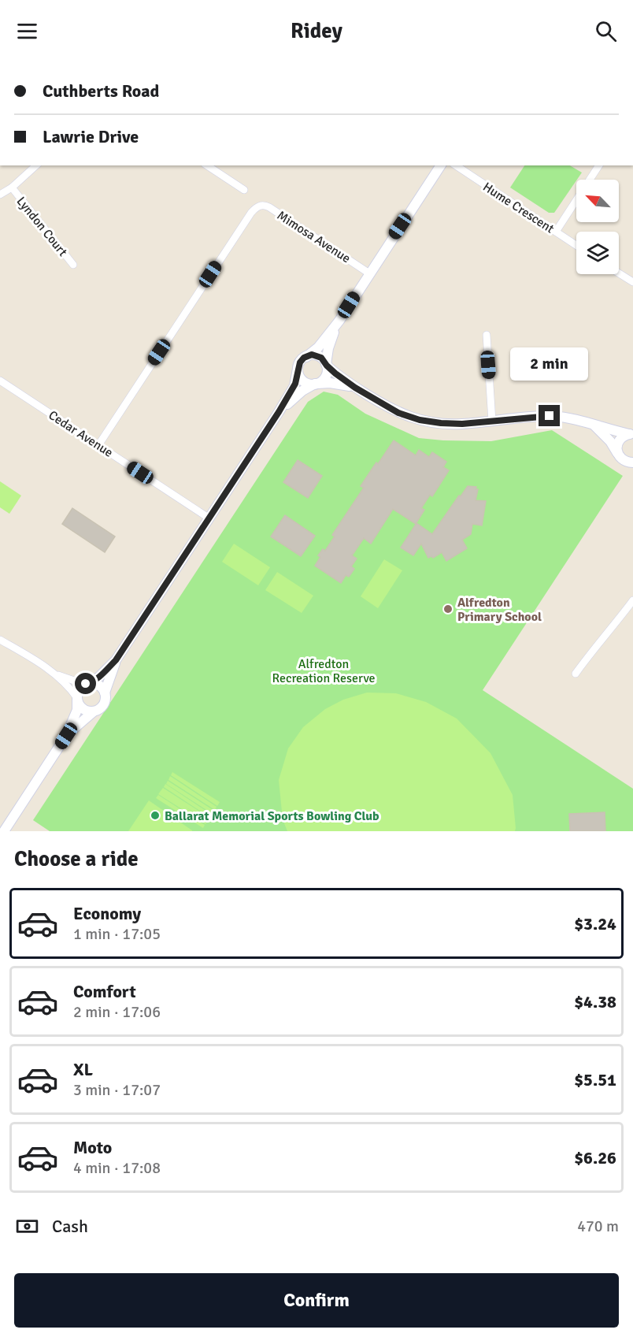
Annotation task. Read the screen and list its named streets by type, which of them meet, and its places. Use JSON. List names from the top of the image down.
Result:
{
  "streets": {
    "street": [
      "Hume Crescent",
      "Lyndon Court",
      "Mimosa Avenue",
      "Cedar Avenue"
    ]
  },
  "crossings": [
    ["Mimosa Avenue", "Cedar Avenue"]
  ],
  "parks": ["Alfredton Recreation Reserve"],
  "places": ["Alfredton Primary School", "Ballarat Memorial Sports Bowling Club"],
  "north": "top left",
  "page": {
    "header": "Ridey",
    "banner": ["Cuthberts Road", "Lawrie Drive"],
    "bubble": "2 min",
    "heading": "Choose a ride",
    "list": [
      {
        "name": "Economy",
        "note": "1 min · 17:05",
        "value": "$3.24"
      },
      {
        "name": "Comfort",
        "note": "2 min · 17:06",
        "value": "$4.38"
      },
      {
        "name": "XL",
        "note": "3 min · 17:07",
        "value": "$5.51"
      },
      {
        "name": "Moto",
        "note": "4 min · 17:08",
        "value": "$6.26"
      }
    ],
    "pay": ["Cash", "470 m"],
    "buttons": "Confirm"
  }
}
